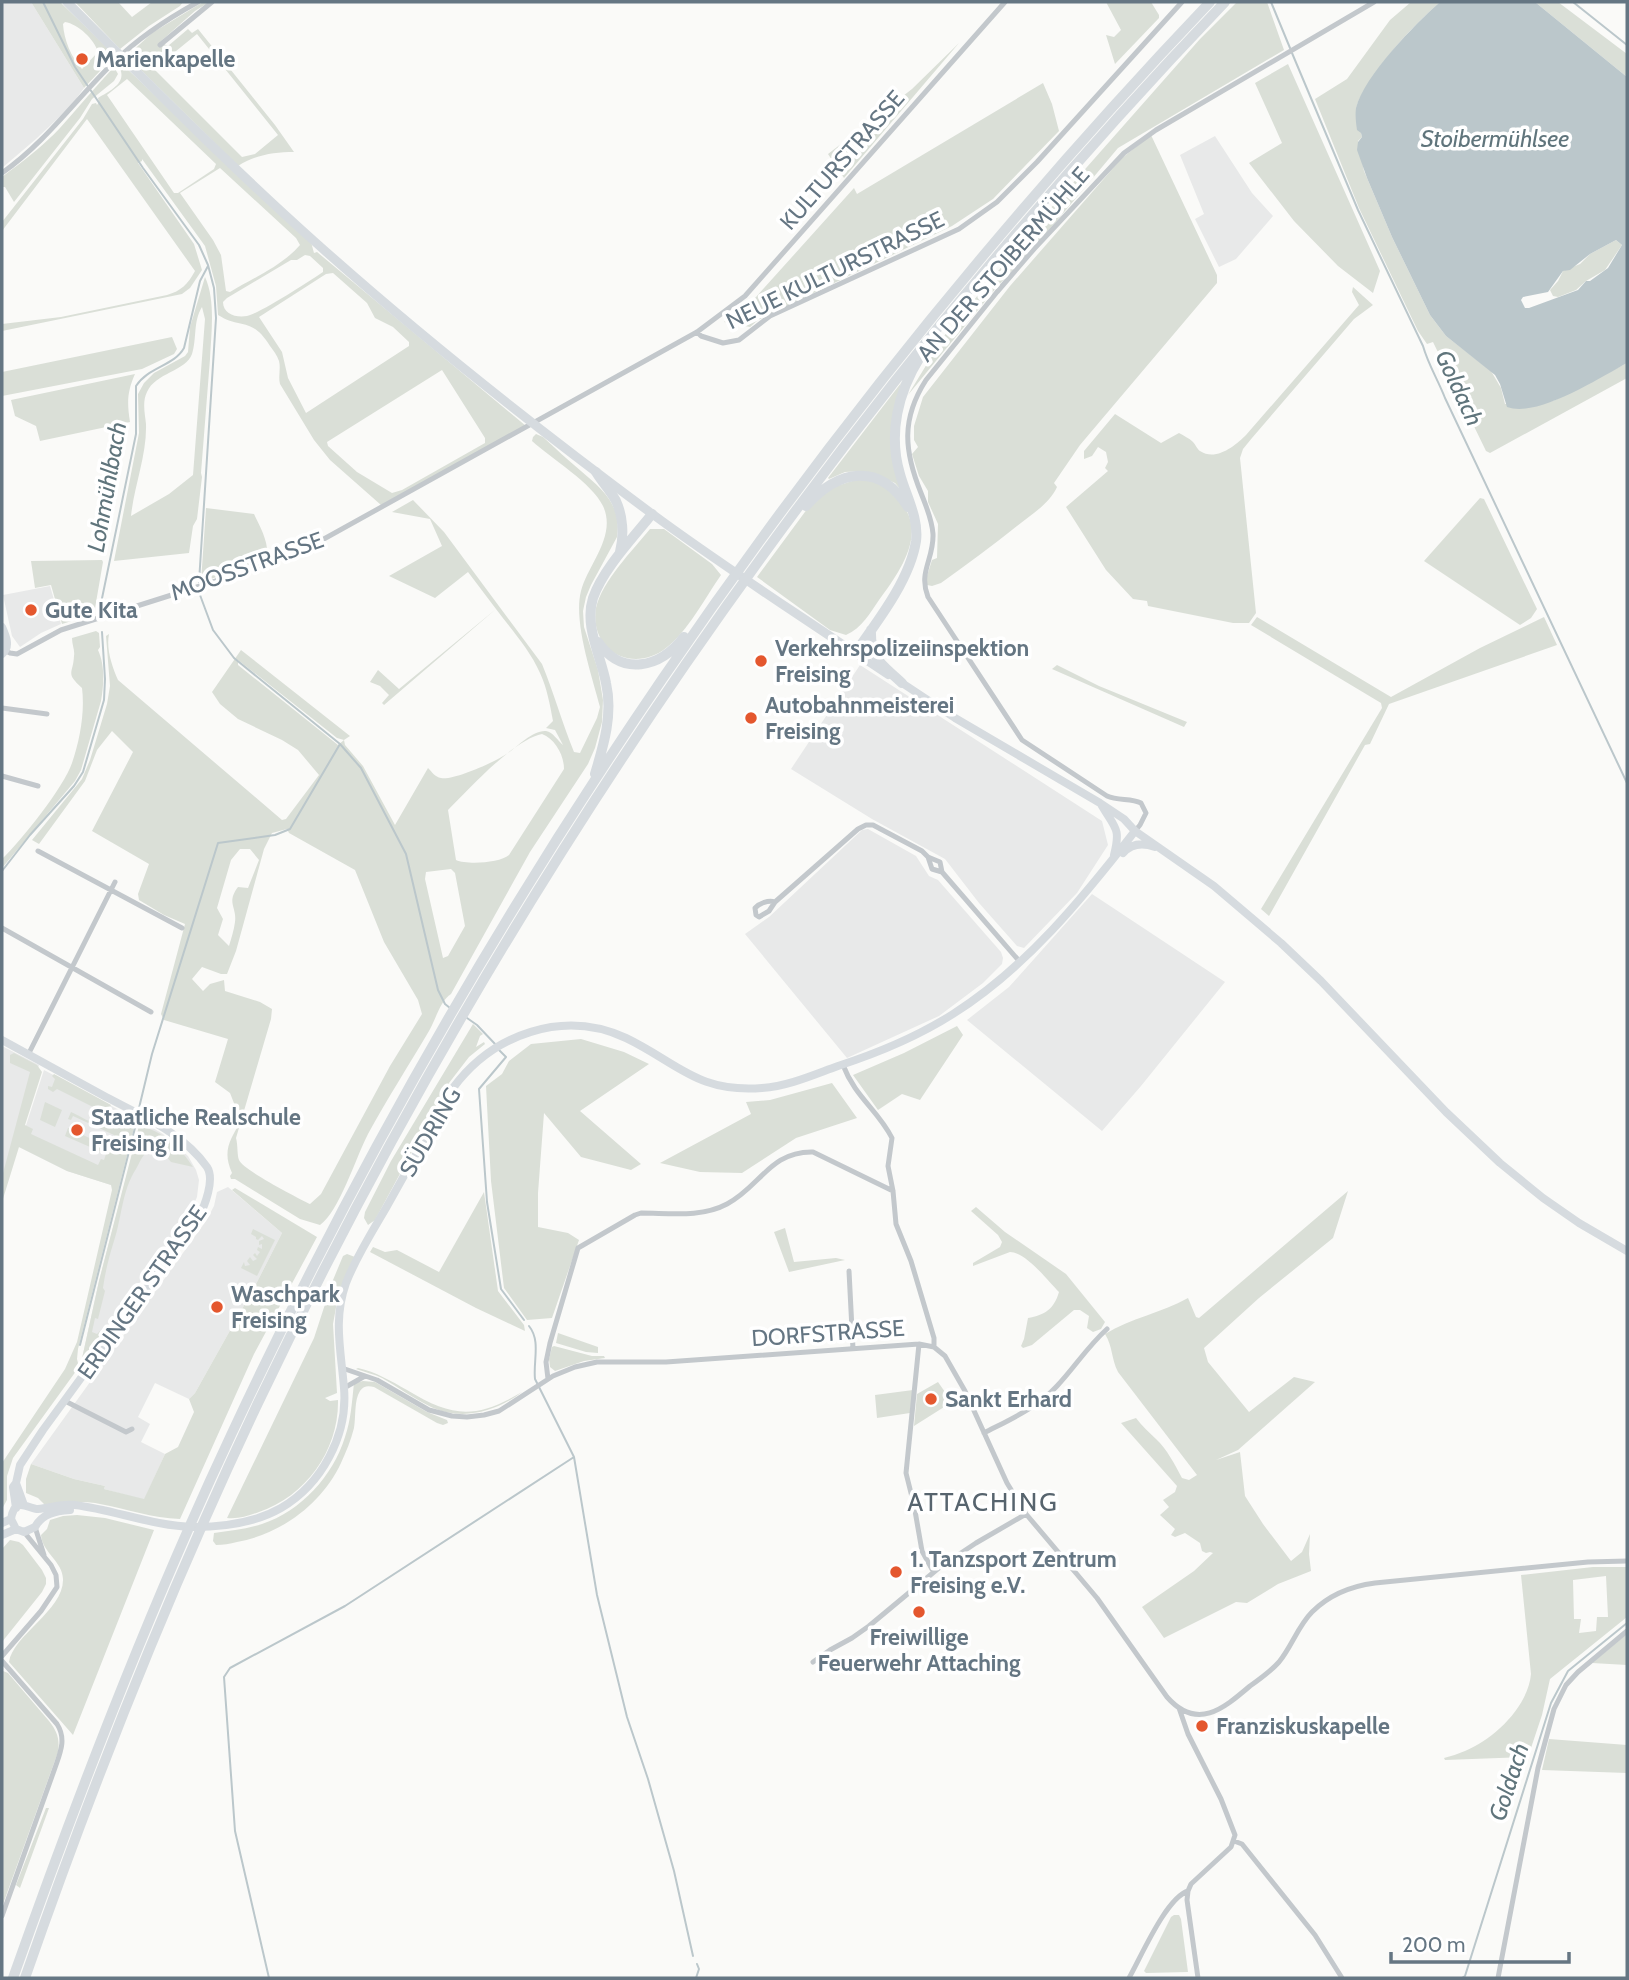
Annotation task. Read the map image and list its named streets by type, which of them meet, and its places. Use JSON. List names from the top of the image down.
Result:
{
  "streets": {
    "main road": ["SÜDRING", "ERDINGER STRASSE"],
    "street": [
      "KULTURSTRASSE",
      "AN DER STOIBERMÜHLE",
      "NEUE KULTURSTRASSE",
      "MOOSSTRASSE",
      "DORFSTRASSE"
    ]
  },
  "crossings": [
    ["KULTURSTRASSE", "NEUE KULTURSTRASSE"],
    ["AN DER STOIBERMÜHLE", "SÜDRING"],
    ["NEUE KULTURSTRASSE", "MOOSSTRASSE"],
    ["SÜDRING", "DORFSTRASSE"]
  ],
  "districts": ["ATTACHING"],
  "water": ["Stoibermühlsee", "Goldach", "Lohmühlbach"],
  "places": [
    "Marienkapelle",
    "Gute Kita",
    "Verkehrspolizeiinspektion Freising",
    "Autobahnmeisterei Freising",
    "Staatliche Realschule Freising II",
    "Waschpark Freising",
    "Sankt Erhard",
    "1. Tanzsport Zentrum Freising e.V.",
    "Freiwillige Feuerwehr Attaching",
    "Franziskuskapelle"
  ],
  "scale_bar": "200 m"
}
